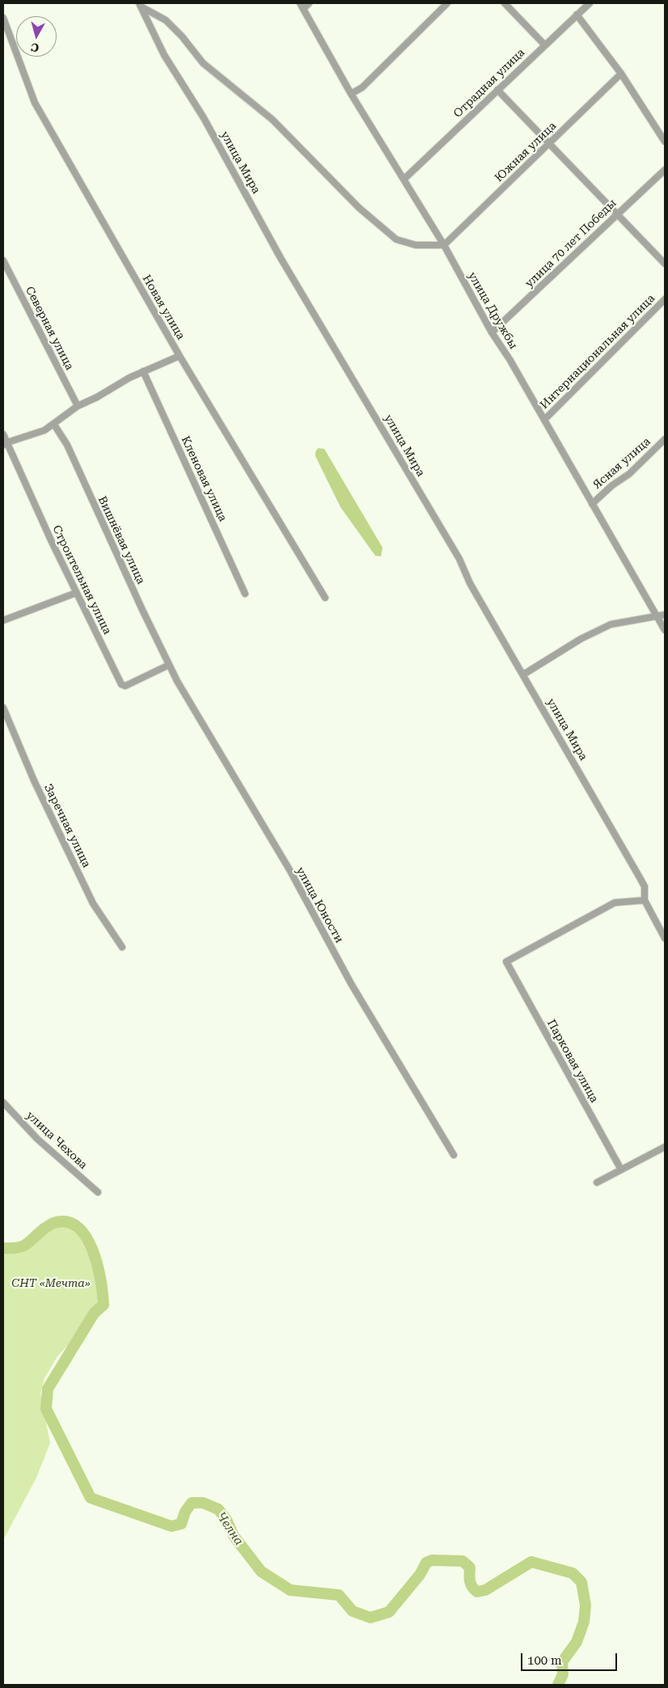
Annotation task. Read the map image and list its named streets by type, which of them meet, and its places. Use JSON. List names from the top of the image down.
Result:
{
  "streets": {
    "street": [
      "Отрадная улица",
      "Южная улица",
      "улица Мира",
      "улица 70 лет Победы",
      "Новая улица",
      "улица Дружбы",
      "Северная улица",
      "Интернациональная улица",
      "Ясная улица",
      "Кленовая улица",
      "Вишнёвая улица",
      "Строительная улица",
      "Заречная улица",
      "улица Юности",
      "Парковая улица",
      "улица Чехова"
    ]
  },
  "crossings": [
    ["Отрадная улица", "улица Дружбы"],
    ["Южная улица", "улица Дружбы"],
    ["улица Мира", "Парковая улица"],
    ["улица 70 лет Победы", "улица Дружбы"],
    ["улица Дружбы", "Интернациональная улица"],
    ["улица Дружбы", "Ясная улица"],
    ["Вишнёвая улица", "Строительная улица"],
    ["Вишнёвая улица", "улица Юности"],
    ["Строительная улица", "улица Юности"]
  ],
  "water": ["Челна"],
  "parks": ["СНТ «Мечта»"],
  "scale_bar": "100 m",
  "north": "bottom"
}
